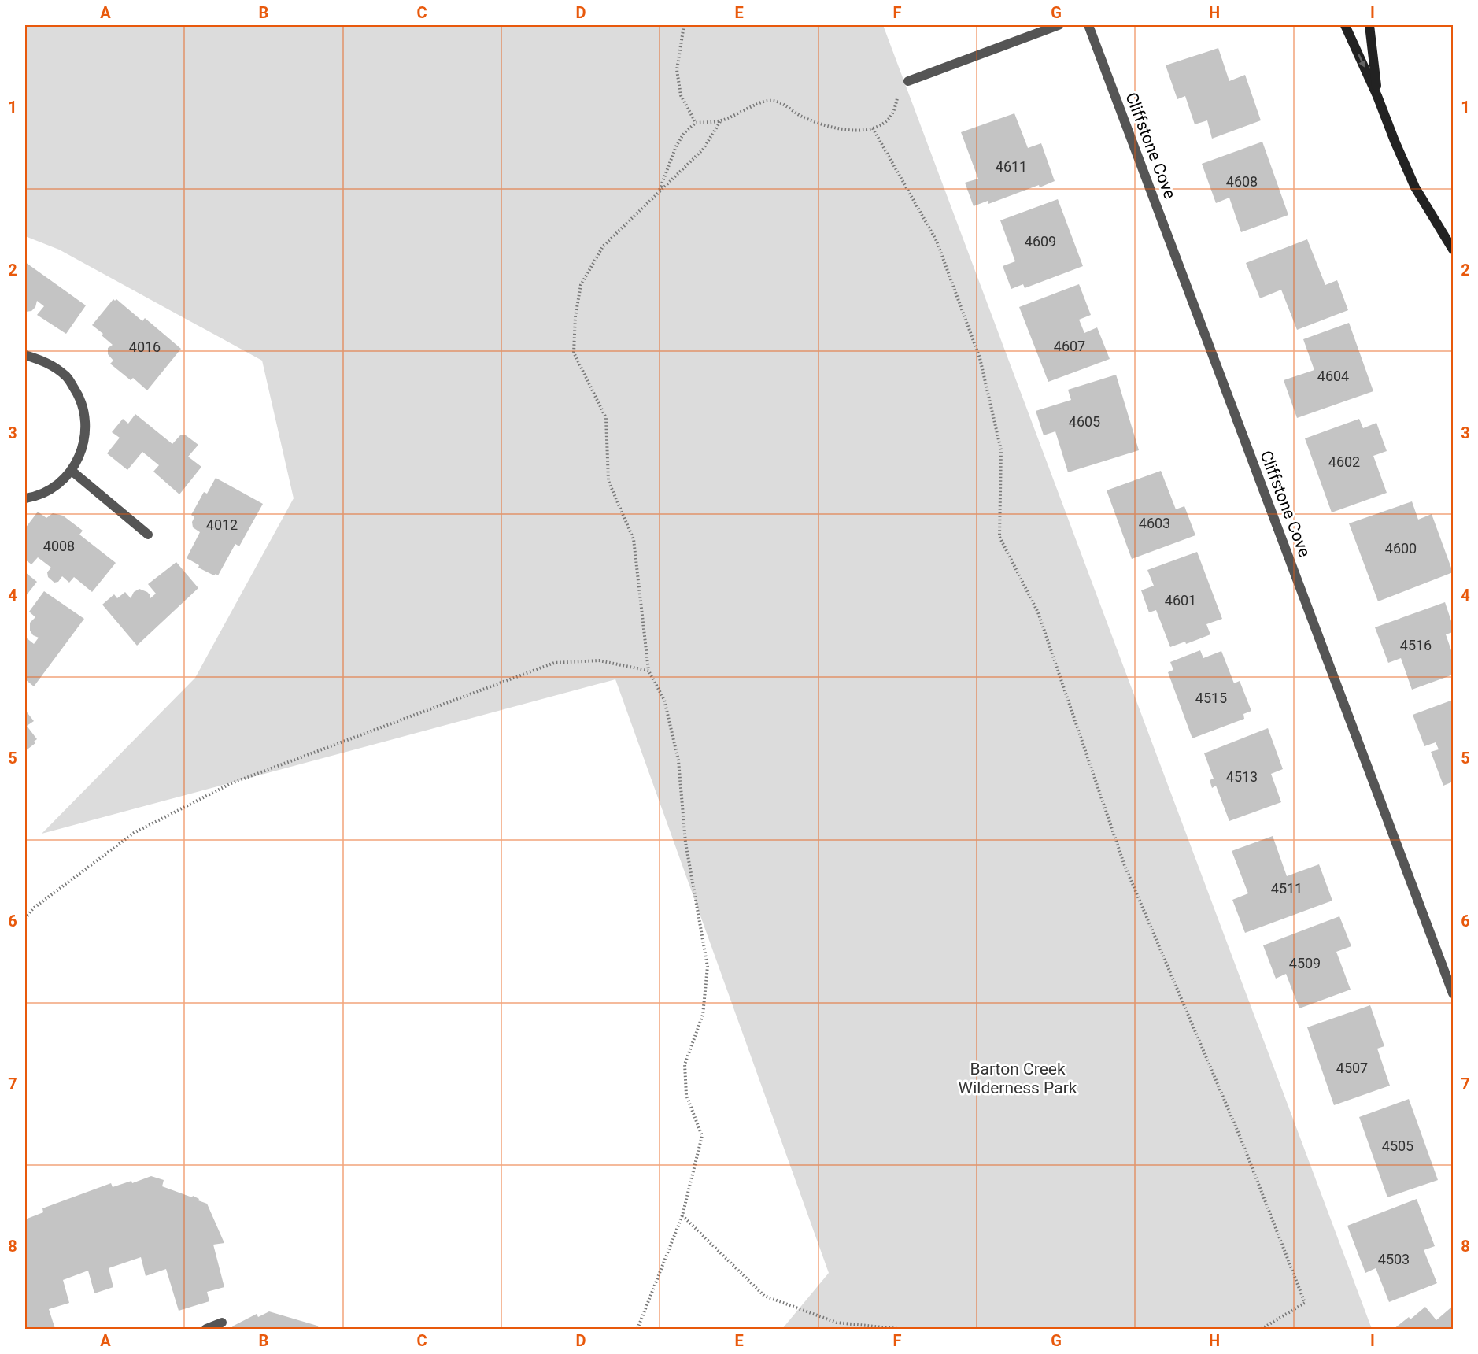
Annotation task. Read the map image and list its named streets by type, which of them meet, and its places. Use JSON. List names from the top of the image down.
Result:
{
  "streets": {
    "street": ["Cliffstone Cove"]
  },
  "parks": ["Barton Creek Wilderness Park"],
  "house_numbers": [
    "4611",
    "4608",
    "4609",
    "4607",
    "4016",
    "4604",
    "4605",
    "4602",
    "4603",
    "4012",
    "4008",
    "4600",
    "4601",
    "4516",
    "4515",
    "4513",
    "4511",
    "4509",
    "4507",
    "4505",
    "4503"
  ],
  "grid": {
    "columns": [
      "A",
      "B",
      "C",
      "D",
      "E",
      "F",
      "G",
      "H",
      "I"
    ],
    "rows": [
      "1",
      "2",
      "3",
      "4",
      "5",
      "6",
      "7",
      "8"
    ]
  }
}
